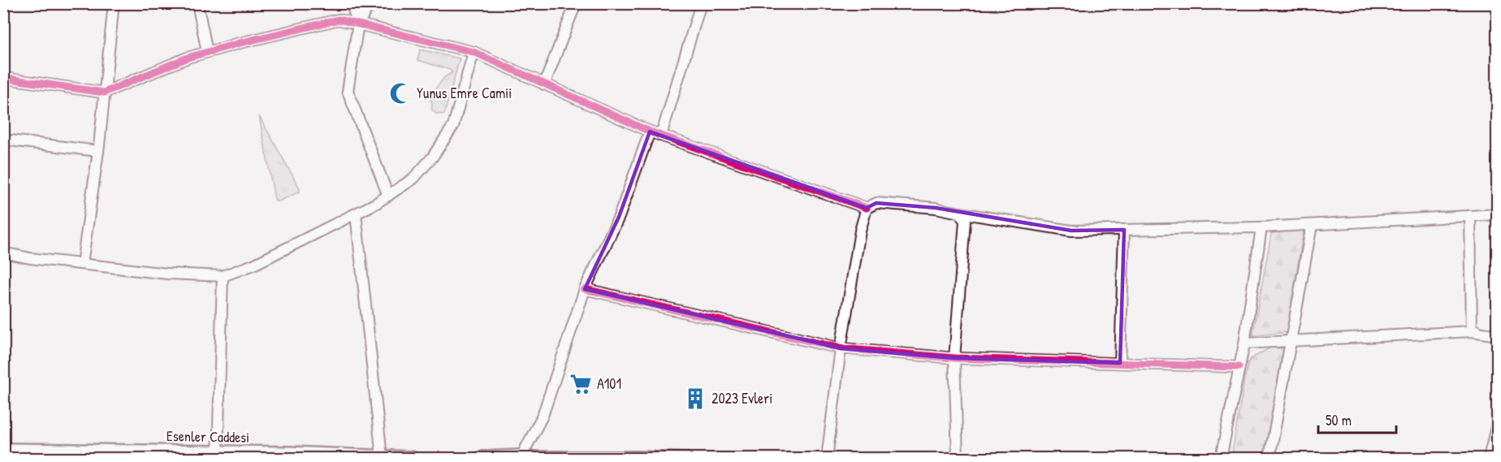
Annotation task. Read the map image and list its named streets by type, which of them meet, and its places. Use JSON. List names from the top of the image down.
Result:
{
  "streets": {
    "street": ["Esenler Caddesi"]
  },
  "places": {
    "mosque": ["Yunus Emre Camii"],
    "supermarket": ["A101"],
    "building": ["2023 Evleri"]
  },
  "scale_bar": "50 m"
}
